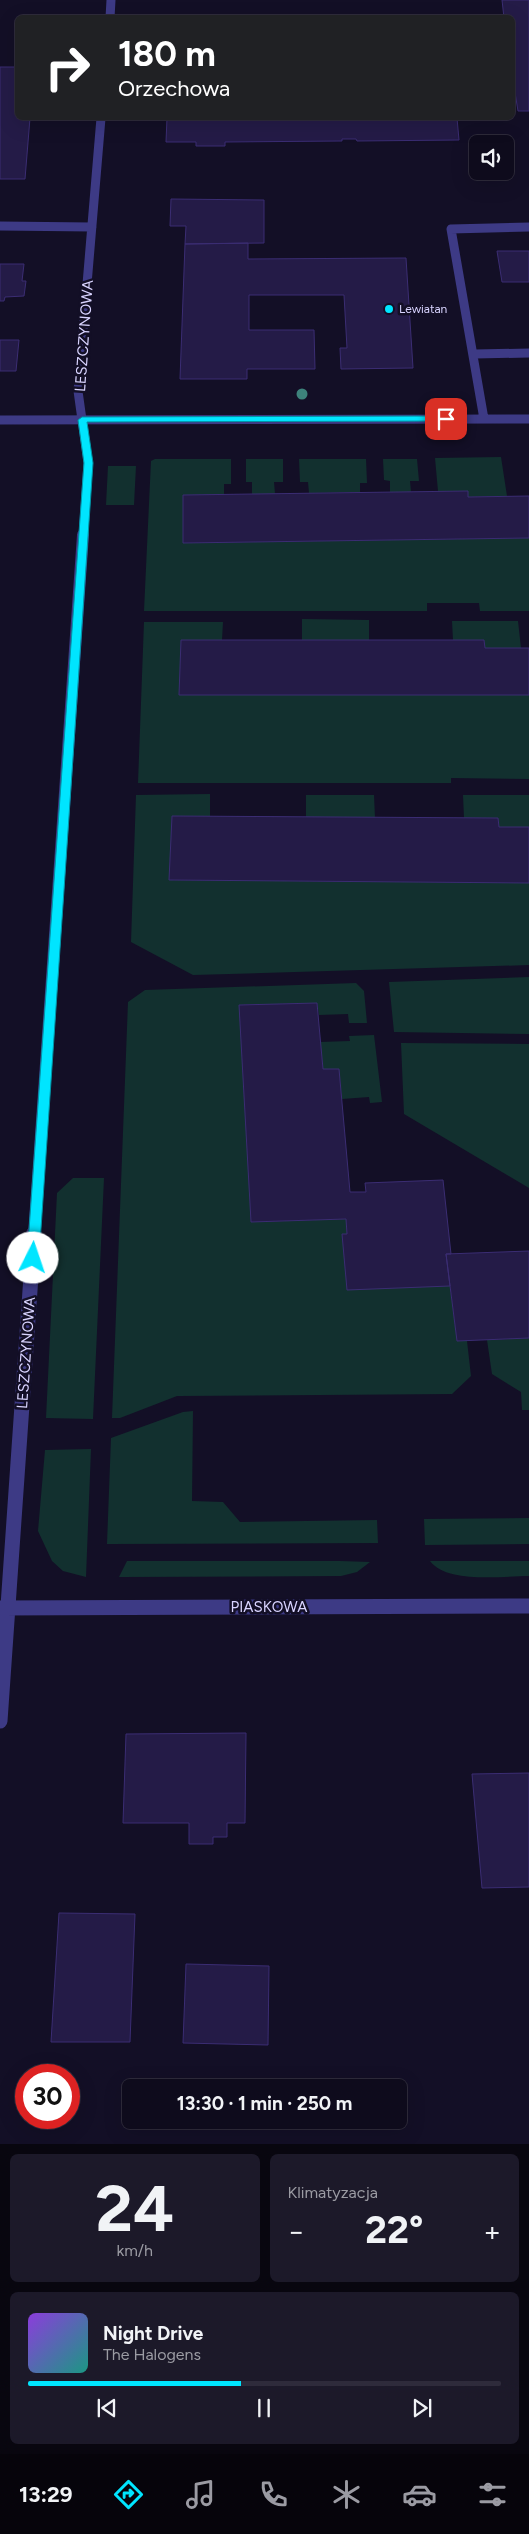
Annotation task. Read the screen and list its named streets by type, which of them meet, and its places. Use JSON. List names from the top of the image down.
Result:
{
  "streets": {
    "street": ["LESZCZYNOWA", "PIASKOWA"]
  },
  "crossings": [
    ["LESZCZYNOWA", "PIASKOWA"]
  ],
  "places": ["Lewiatan"],
  "page": {
    "turn": ["180 m", "Orzechowa"],
    "limit": "30",
    "trip": "13:30 · 1 min · 250 m",
    "tile": [
      ["24", "km/h"],
      "Klimatyzacja"
    ],
    "heat": ["−", "22°", "+"],
    "song": ["Night Drive", "The Halogens"],
    "tabs": "13:29"
  }
}
